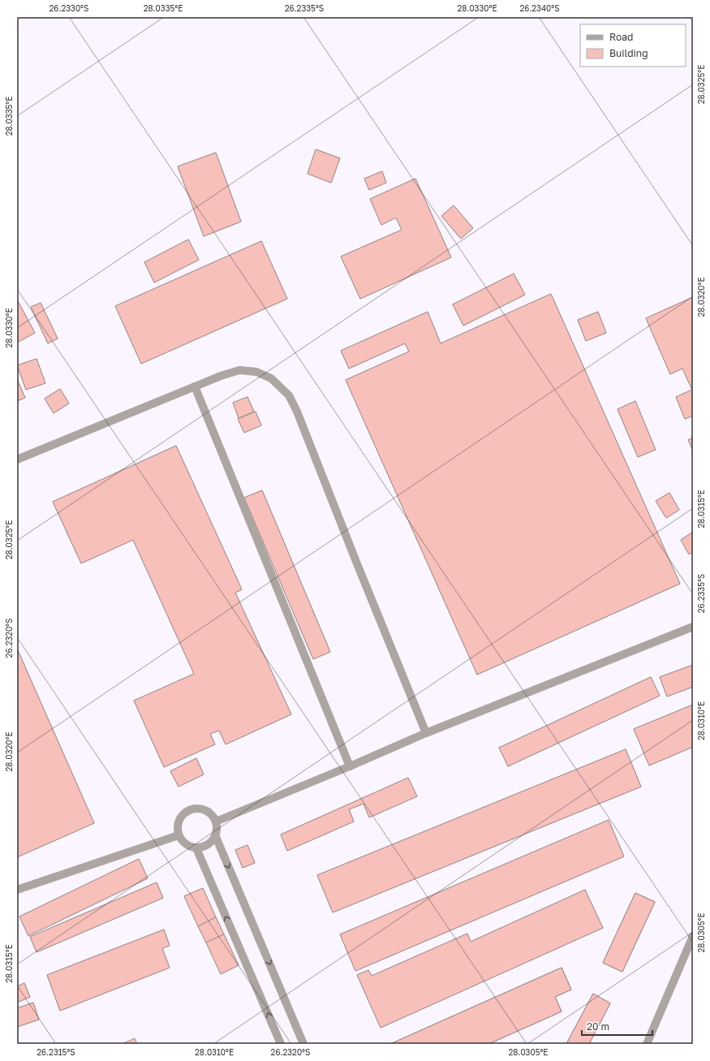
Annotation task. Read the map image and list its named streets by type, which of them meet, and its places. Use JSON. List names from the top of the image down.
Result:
{
  "legend": ["Road", "Building"],
  "scale_bar": "20 m",
  "coordinates": [
    "26.2330°S",
    "28.0335°E",
    "26.2335°S",
    "28.0330°E",
    "26.2340°S",
    "28.0325°E",
    "28.0320°E",
    "28.0315°E",
    "26.2320°S",
    "28.0310°E",
    "28.0305°E",
    "26.2315°S"
  ]
}
